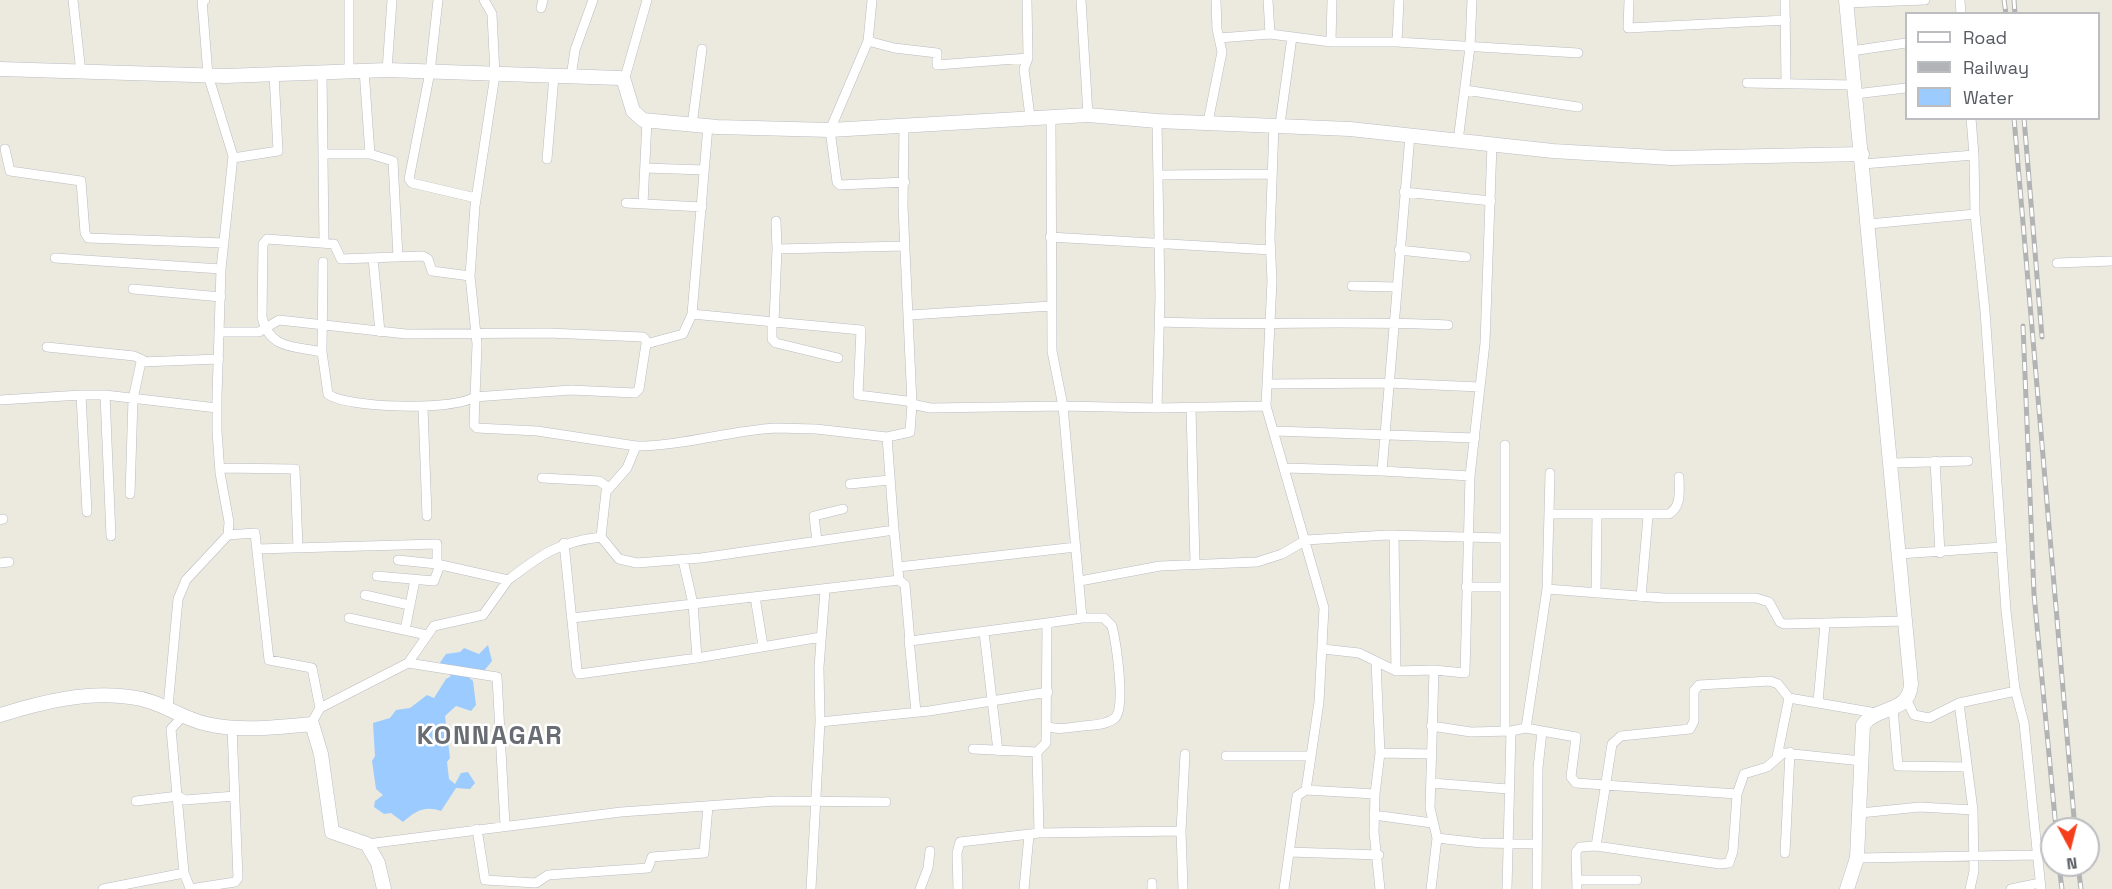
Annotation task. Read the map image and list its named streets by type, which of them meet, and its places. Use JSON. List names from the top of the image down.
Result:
{
  "districts": ["KONNAGAR"],
  "legend": ["Road", "Railway", "Water"],
  "north": "bottom"
}
